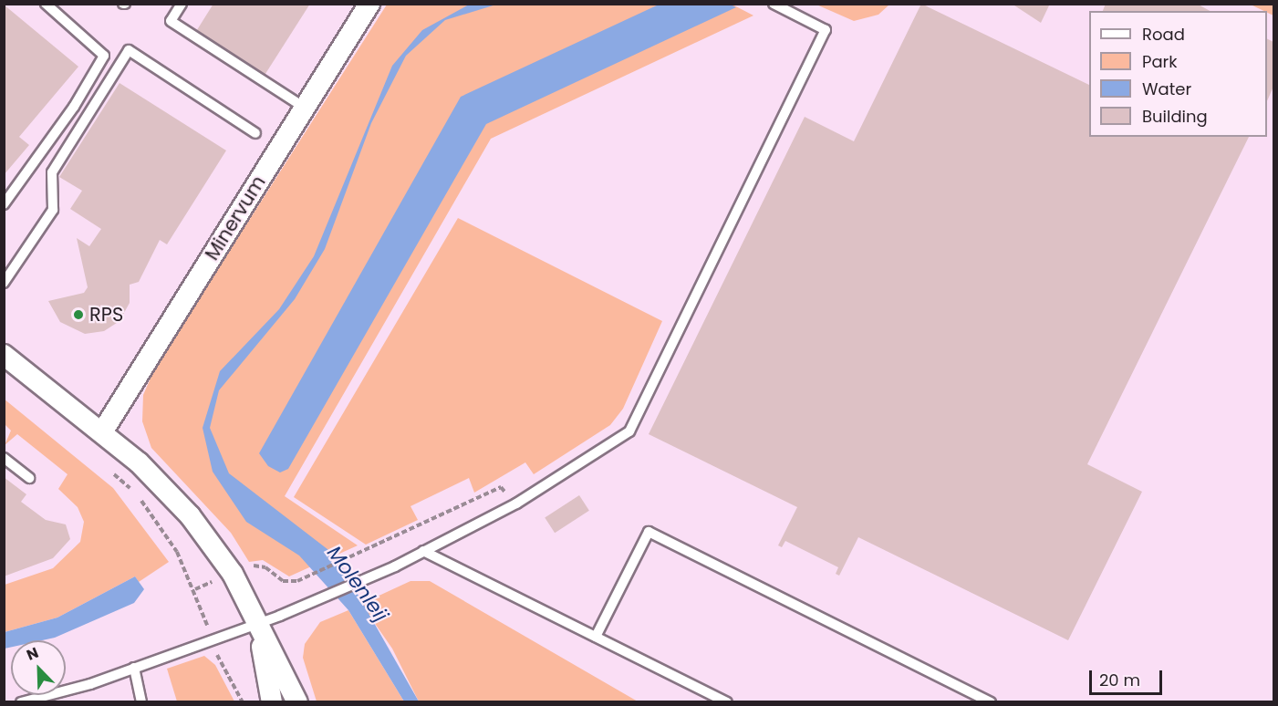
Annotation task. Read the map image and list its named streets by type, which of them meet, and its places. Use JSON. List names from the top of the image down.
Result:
{
  "streets": {
    "street": ["Minervum"]
  },
  "water": ["Molenleij"],
  "places": ["RPS"],
  "legend": [
    "Road",
    "Park",
    "Water",
    "Building"
  ],
  "scale_bar": "20 m",
  "north": "top left"
}
